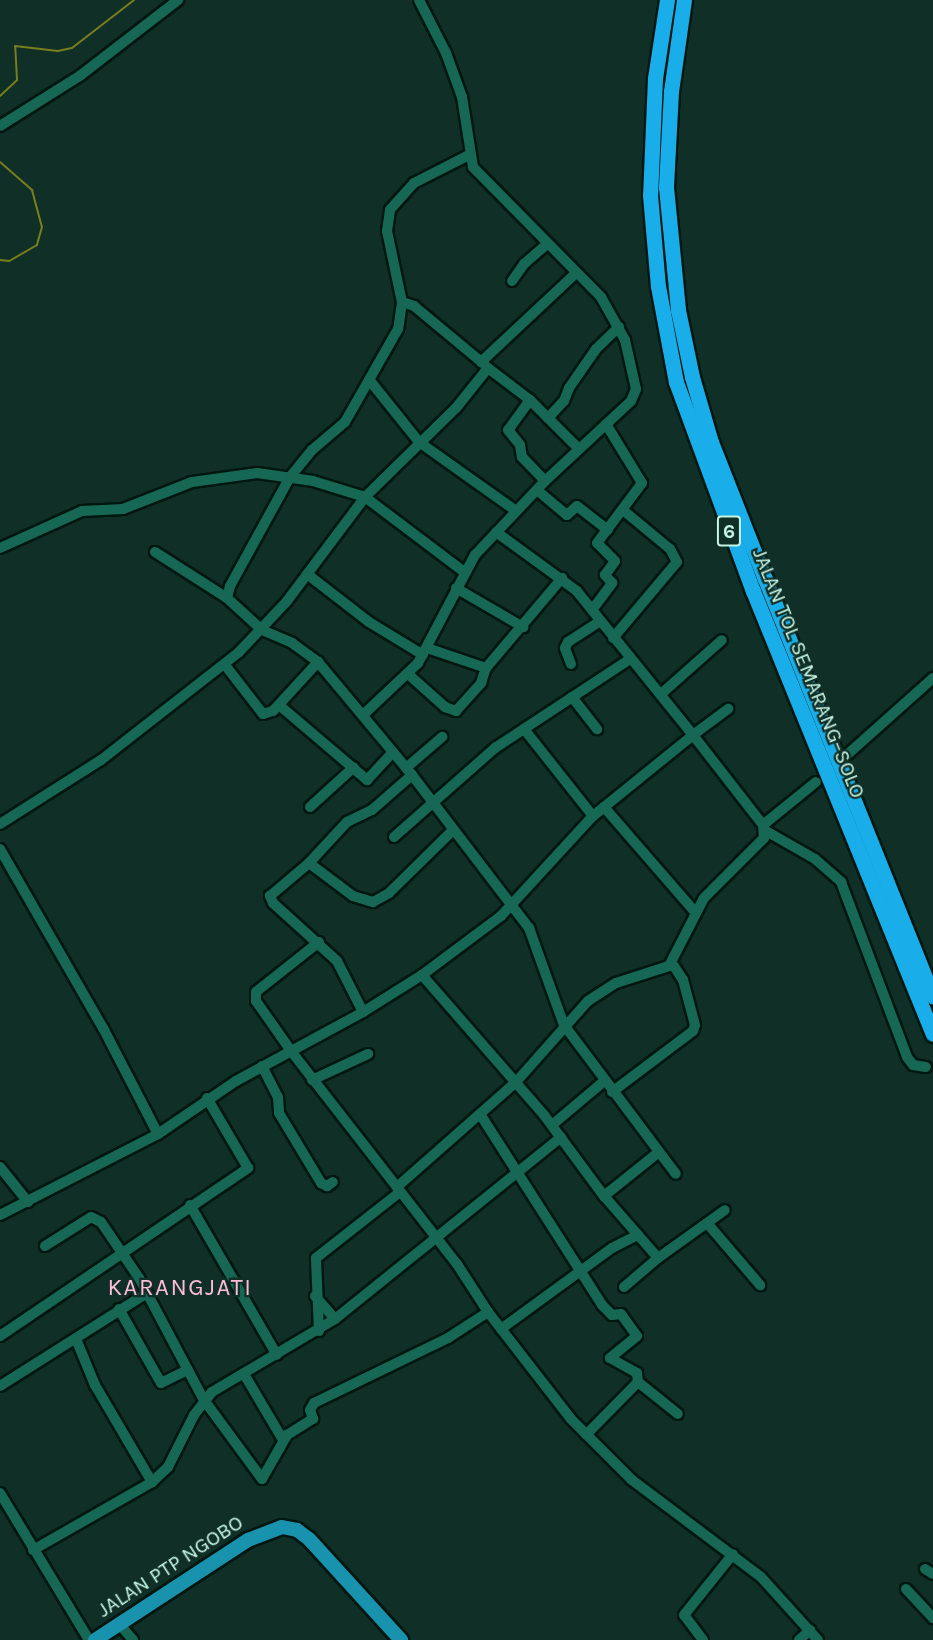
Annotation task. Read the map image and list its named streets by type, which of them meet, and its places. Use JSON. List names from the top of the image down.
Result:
{
  "streets": {
    "highway": ["6", "JALAN TOL SEMARANG–SOLO"],
    "main road": ["JALAN PTP NGOBO"]
  },
  "districts": ["KARANGJATI"]
}
